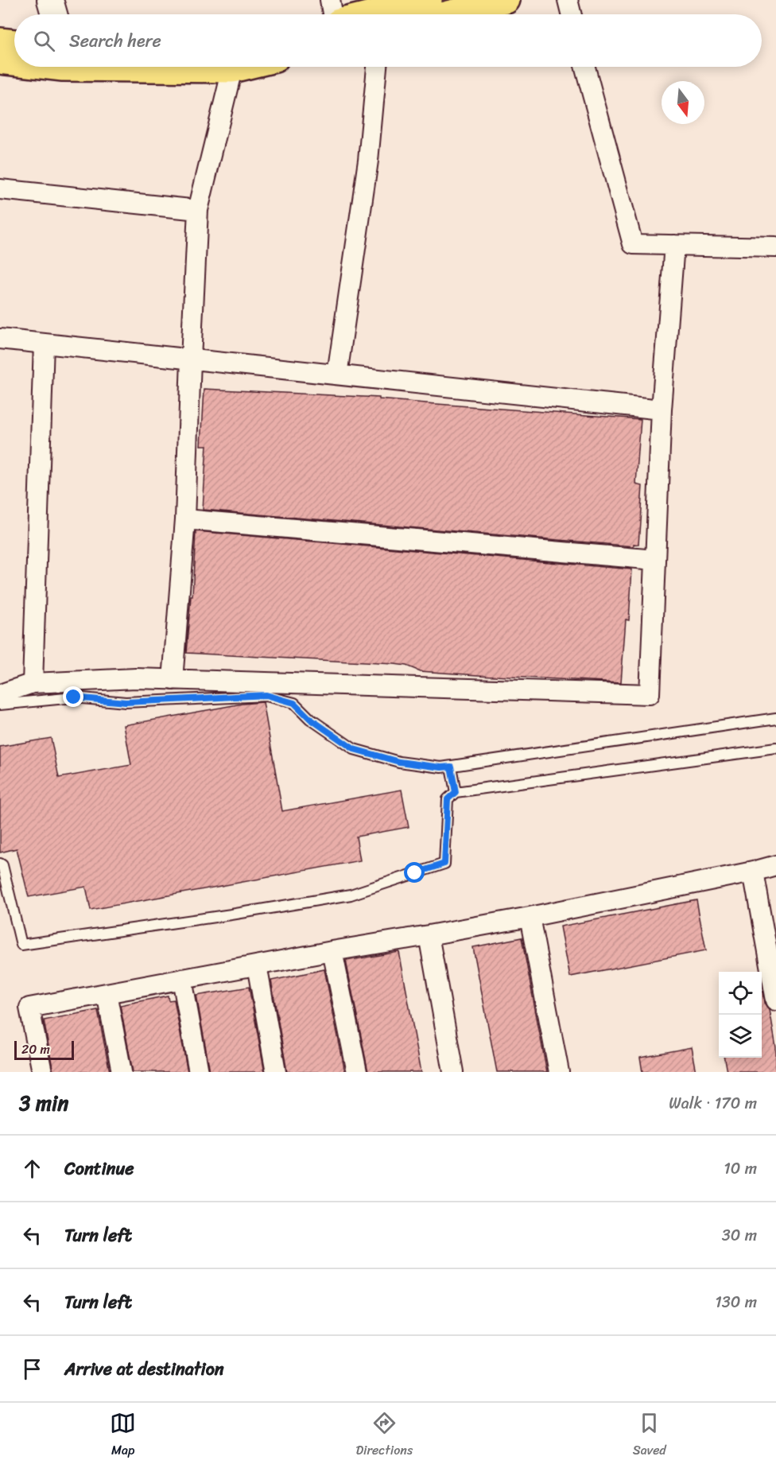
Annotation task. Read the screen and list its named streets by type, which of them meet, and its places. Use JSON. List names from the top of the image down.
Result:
{
  "scale_bar": "20 m",
  "north": "bottom",
  "page": {
    "search": "Search here",
    "scale": "20 m",
    "heading": ["3 min", "Walk · 170 m"],
    "list": [
      ["Continue", "10 m"],
      ["Turn left", "30 m"],
      ["Turn left", "130 m"],
      "Arrive at destination"
    ],
    "nav": ["Map", "Directions", "Saved"]
  }
}
